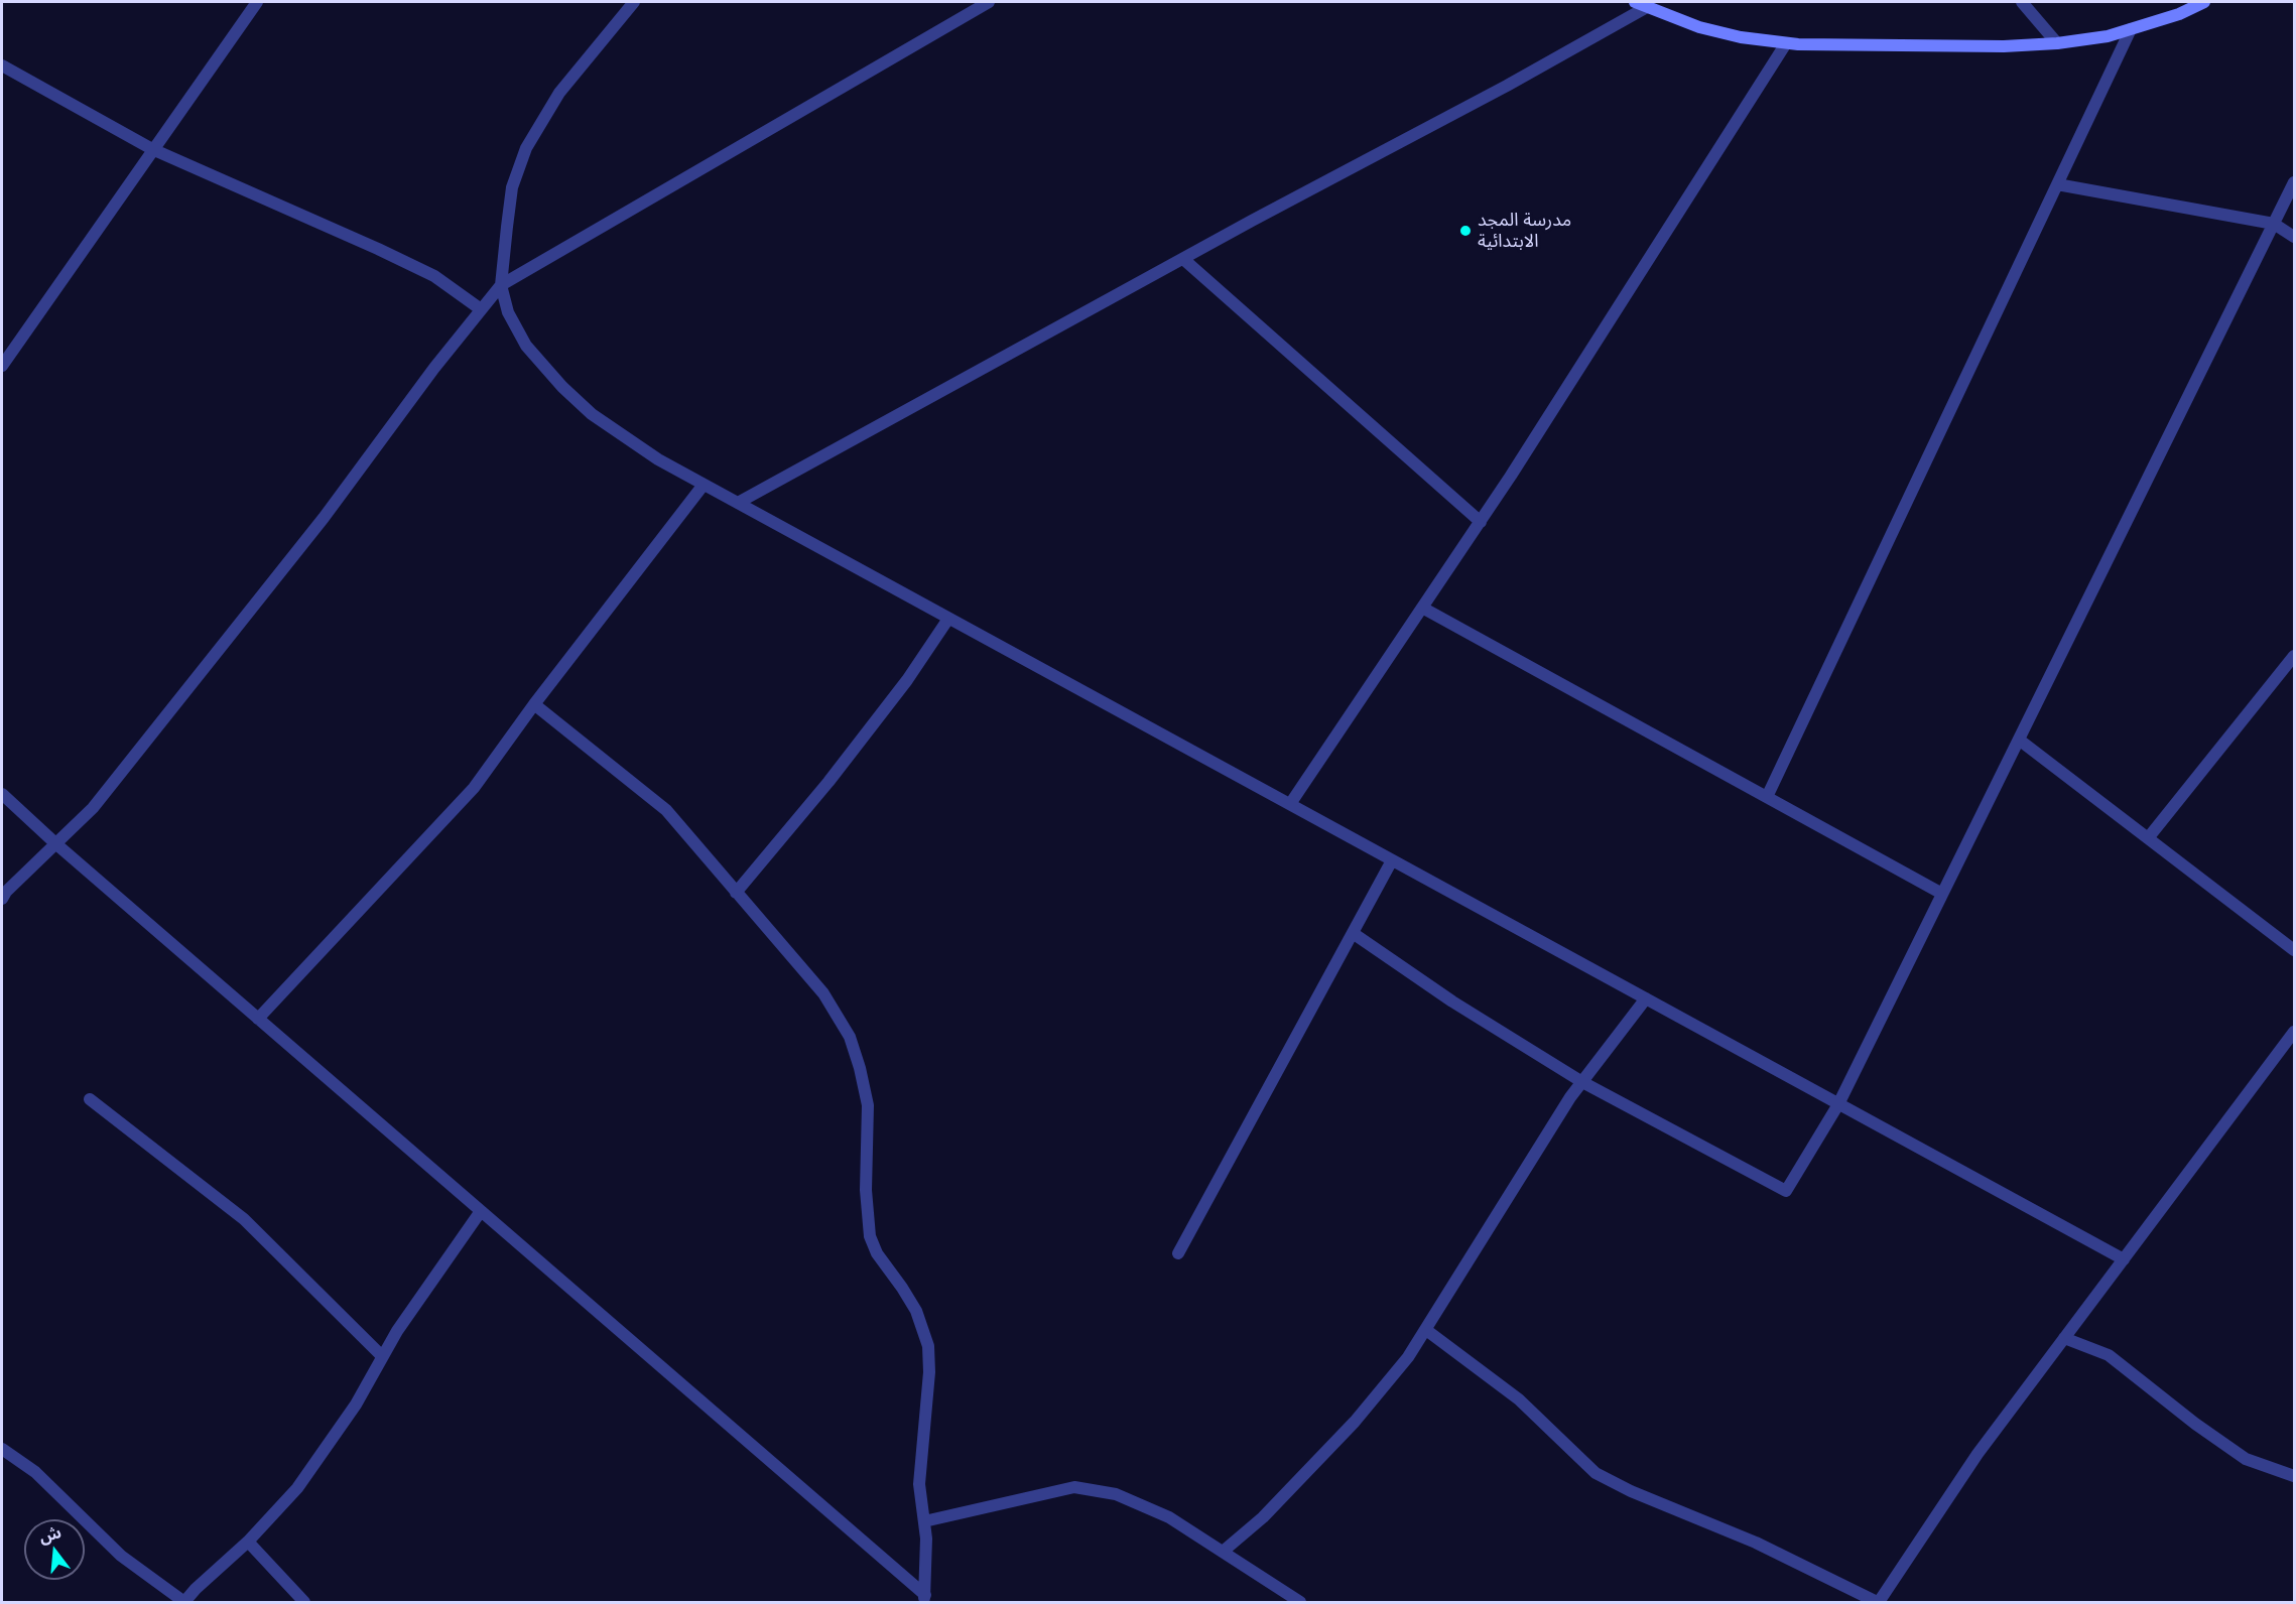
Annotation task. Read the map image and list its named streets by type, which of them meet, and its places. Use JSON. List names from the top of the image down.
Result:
{
  "places": ["مدرسة المجد الابتدائية"],
  "north": "top"
}
